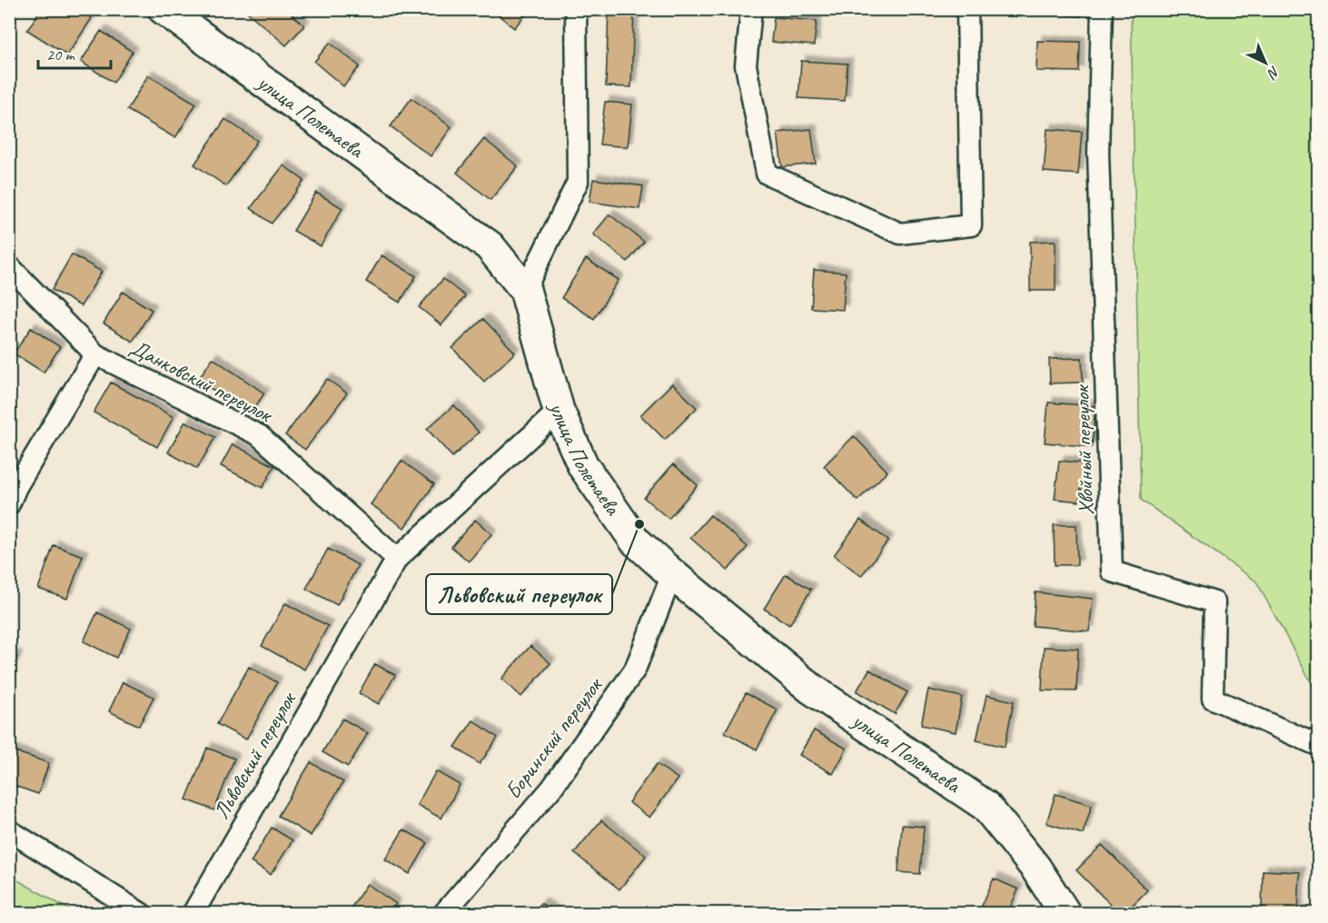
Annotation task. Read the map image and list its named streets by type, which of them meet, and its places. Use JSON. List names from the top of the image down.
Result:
{
  "streets": {
    "street": [
      "улица Полетаева",
      "Данковский переулок",
      "Хвойный переулок",
      "Боринский переулок",
      "Львовский переулок"
    ]
  },
  "crossings": [
    ["улица Полетаева", "Боринский переулок"],
    ["улица Полетаева", "Львовский переулок"],
    ["Данковский переулок", "Львовский переулок"]
  ],
  "places": ["Львовский переулок"],
  "scale_bar": "20 m",
  "north": "bottom right"
}
